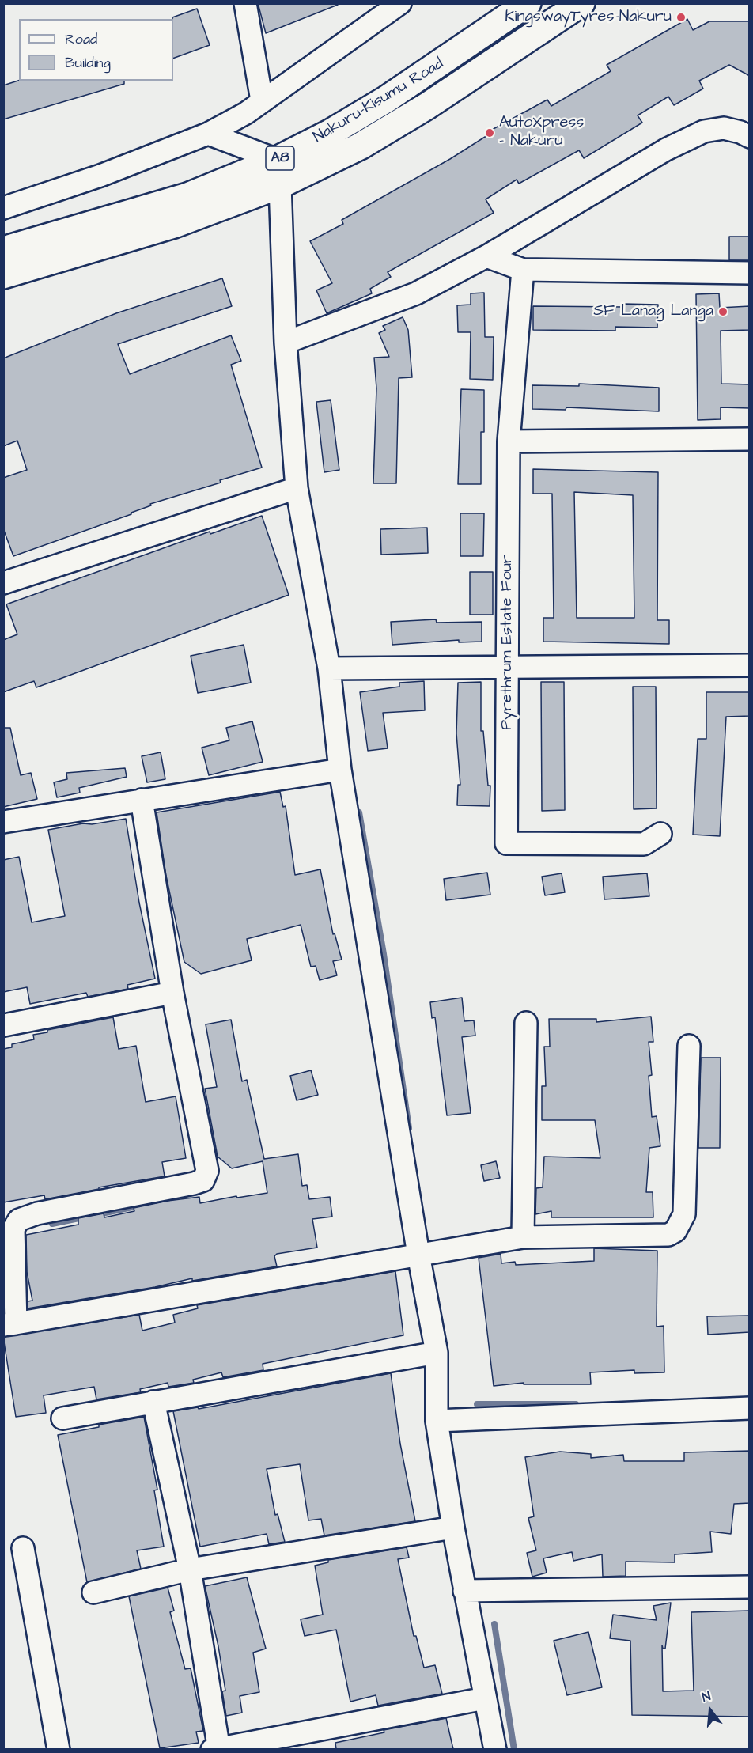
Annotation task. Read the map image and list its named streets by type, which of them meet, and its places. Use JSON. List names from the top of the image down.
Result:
{
  "streets": {
    "highway": ["Nakuru-Kisumu Road", "A8"],
    "street": ["Pyrethrum Estate Four"]
  },
  "places": ["KingswayTyres-Nakuru", "AutoXpress - Nakuru", "SF Lanag Langa"],
  "legend": ["Road", "Building"],
  "north": "top"
}
